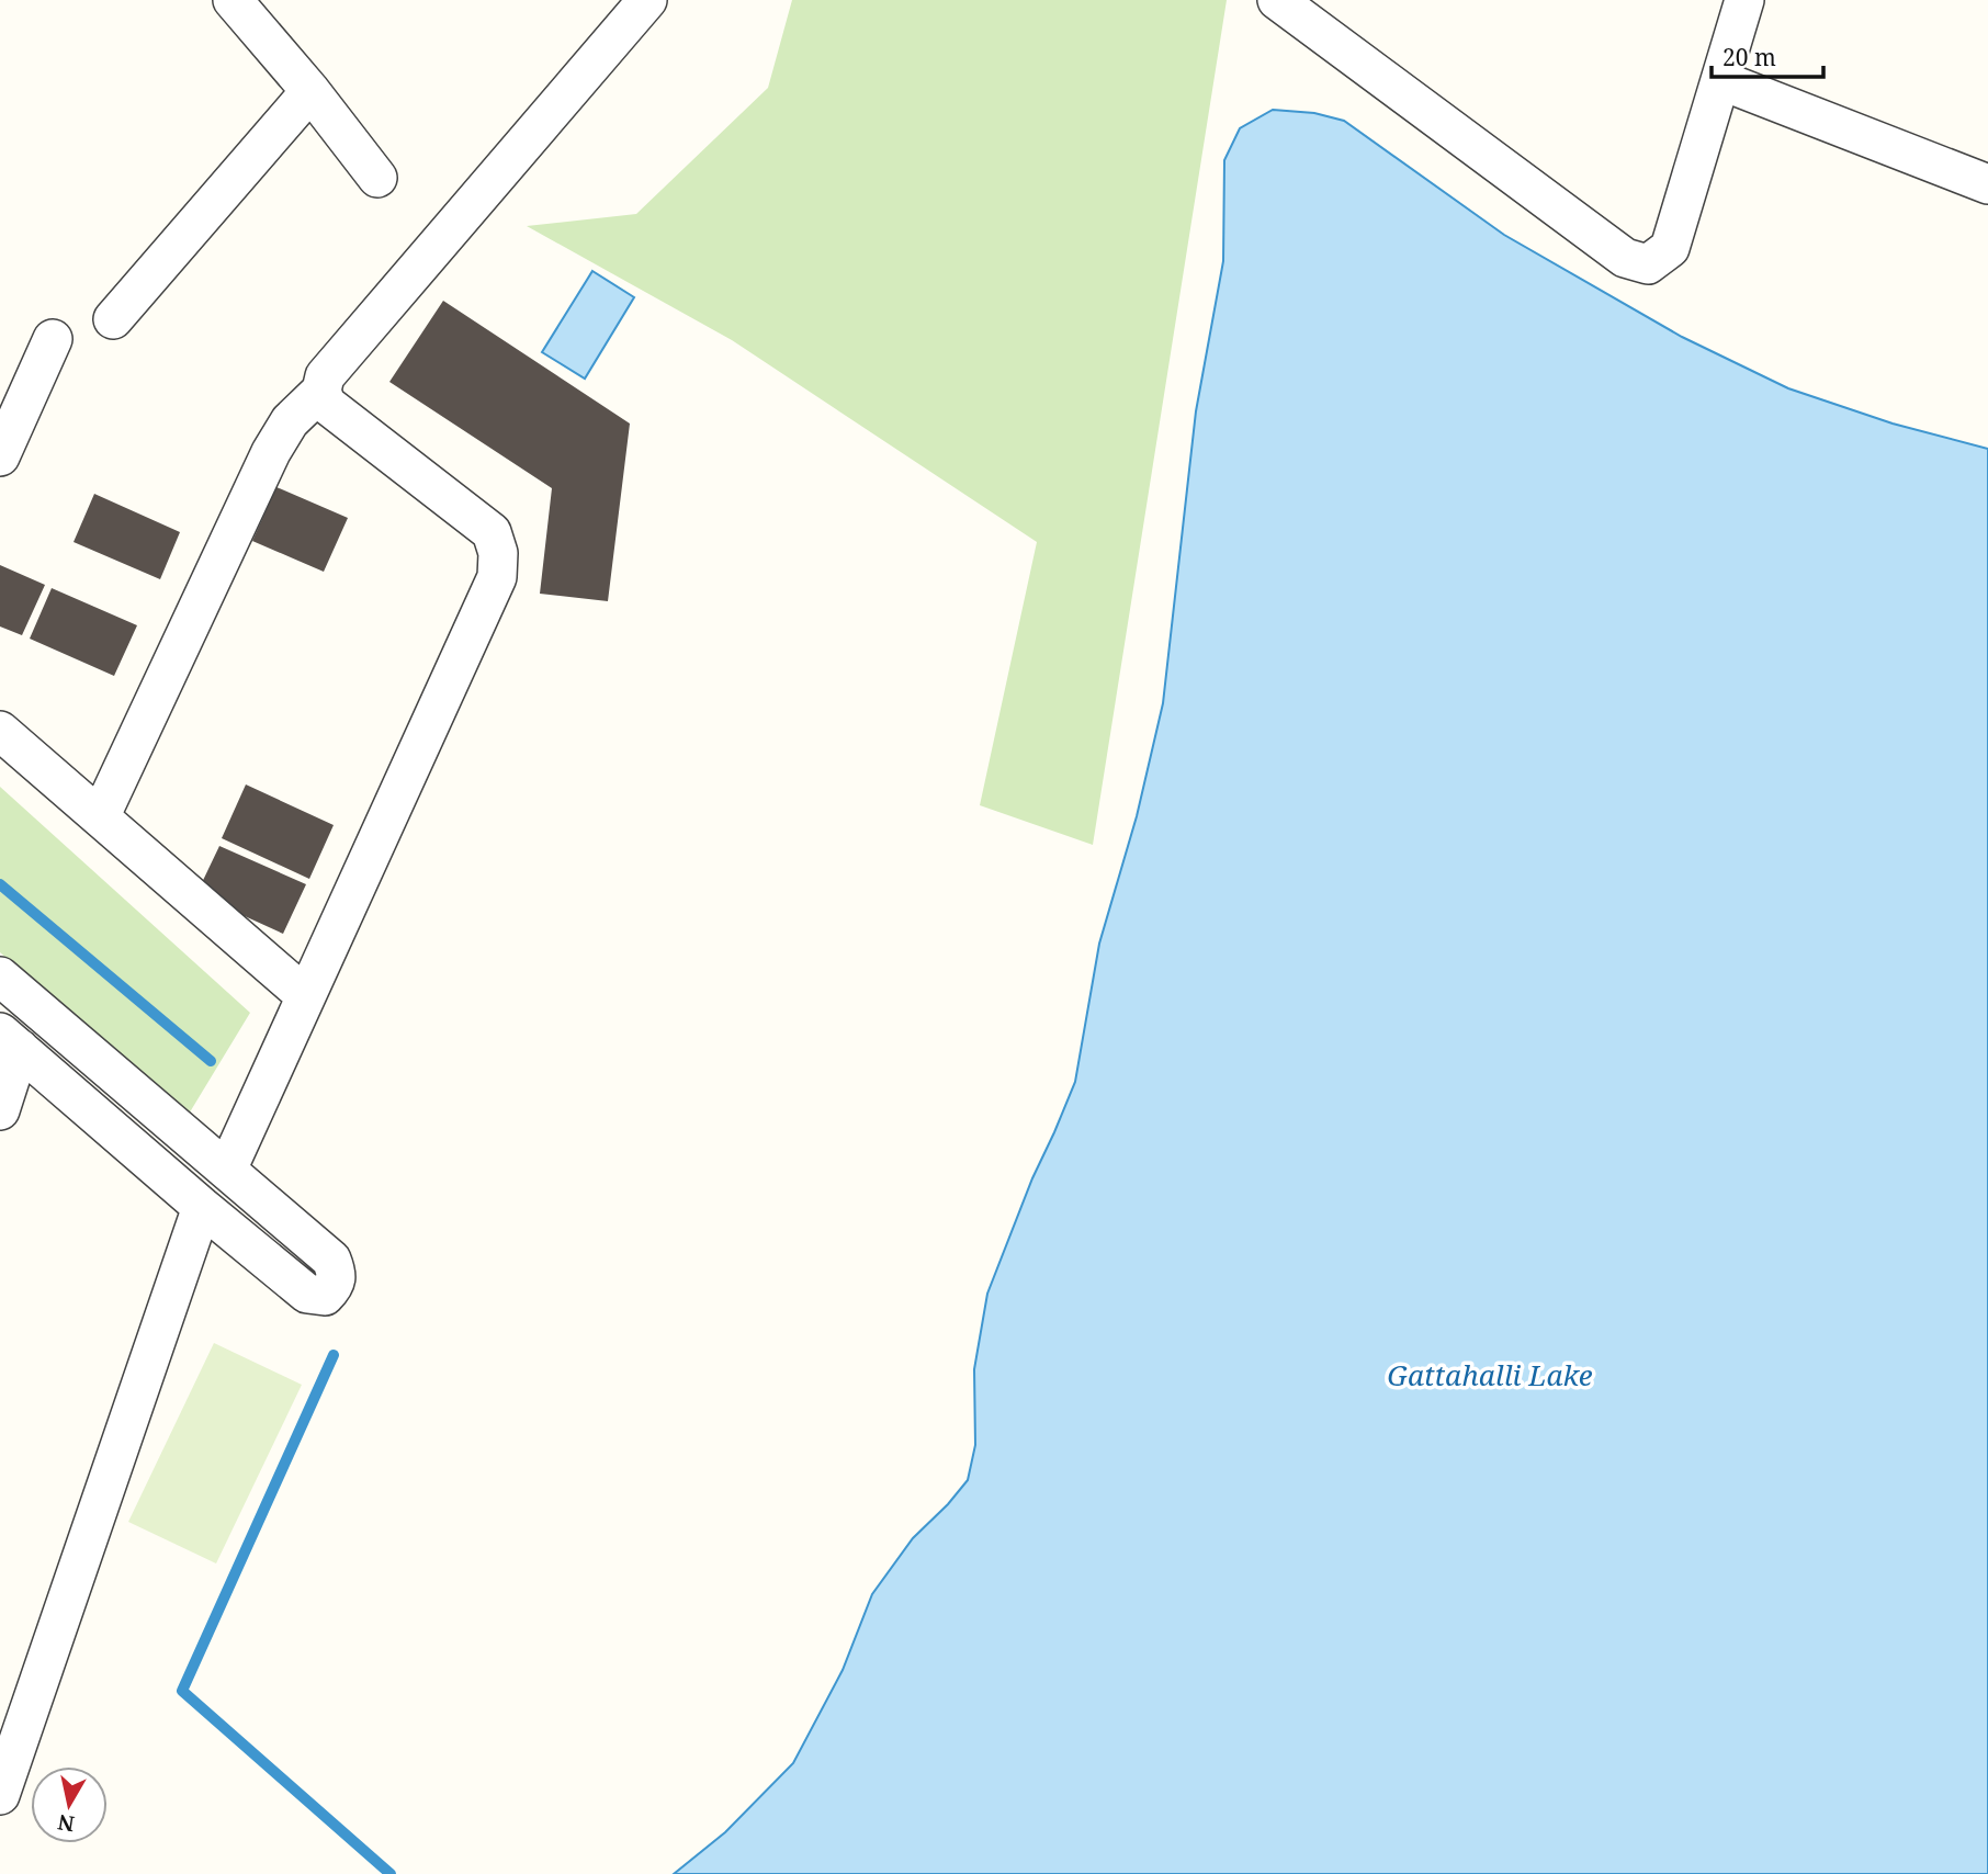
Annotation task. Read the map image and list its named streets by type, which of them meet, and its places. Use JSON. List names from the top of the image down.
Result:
{
  "water": ["Gattahalli Lake"],
  "scale_bar": "20 m",
  "north": "bottom"
}
